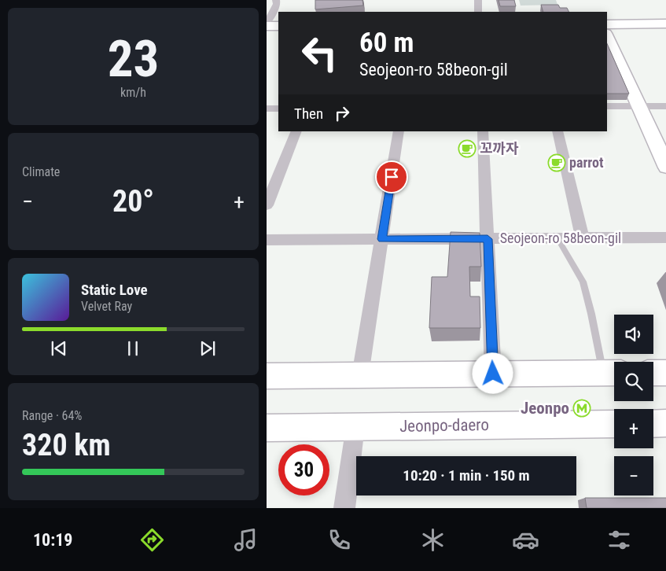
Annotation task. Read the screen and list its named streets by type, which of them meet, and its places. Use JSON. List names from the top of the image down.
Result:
{
  "streets": {
    "main road": ["Jeonpo-daero"],
    "street": ["Seojeon-ro 58beon-gil"]
  },
  "places": {
    "cafe": ["꼬까자", "parrot"],
    "metro station": ["Jeonpo"]
  },
  "page": {
    "tile": [
      ["23", "km/h"],
      "Climate",
      ["Range · 64%", "320 km"]
    ],
    "turn": ["60 m", "Seojeon-ro 58beon-gil"],
    "then": "Then",
    "heat": ["−", "20°", "+"],
    "song": ["Static Love", "Velvet Ray"],
    "map_buttons": ["+", "−"],
    "limit": "30",
    "trip": "10:20 · 1 min · 150 m",
    "tabs": "10:19"
  }
}
